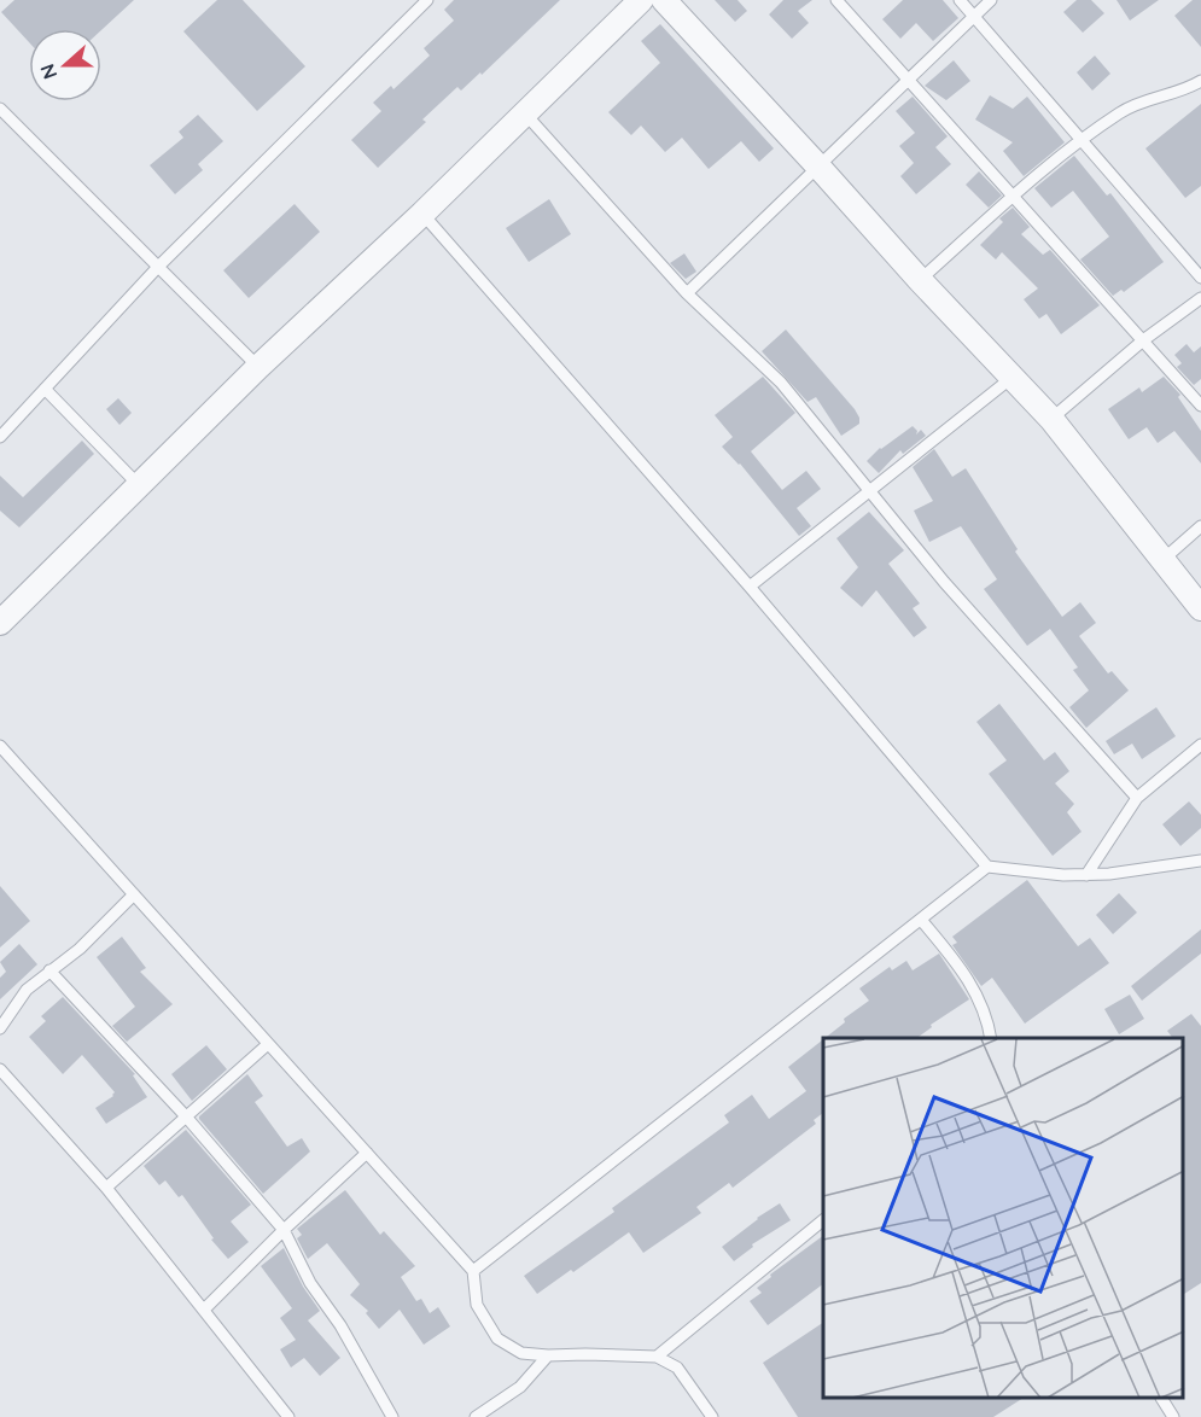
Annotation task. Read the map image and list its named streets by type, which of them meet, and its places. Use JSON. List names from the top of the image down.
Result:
{
  "north": "left"
}
